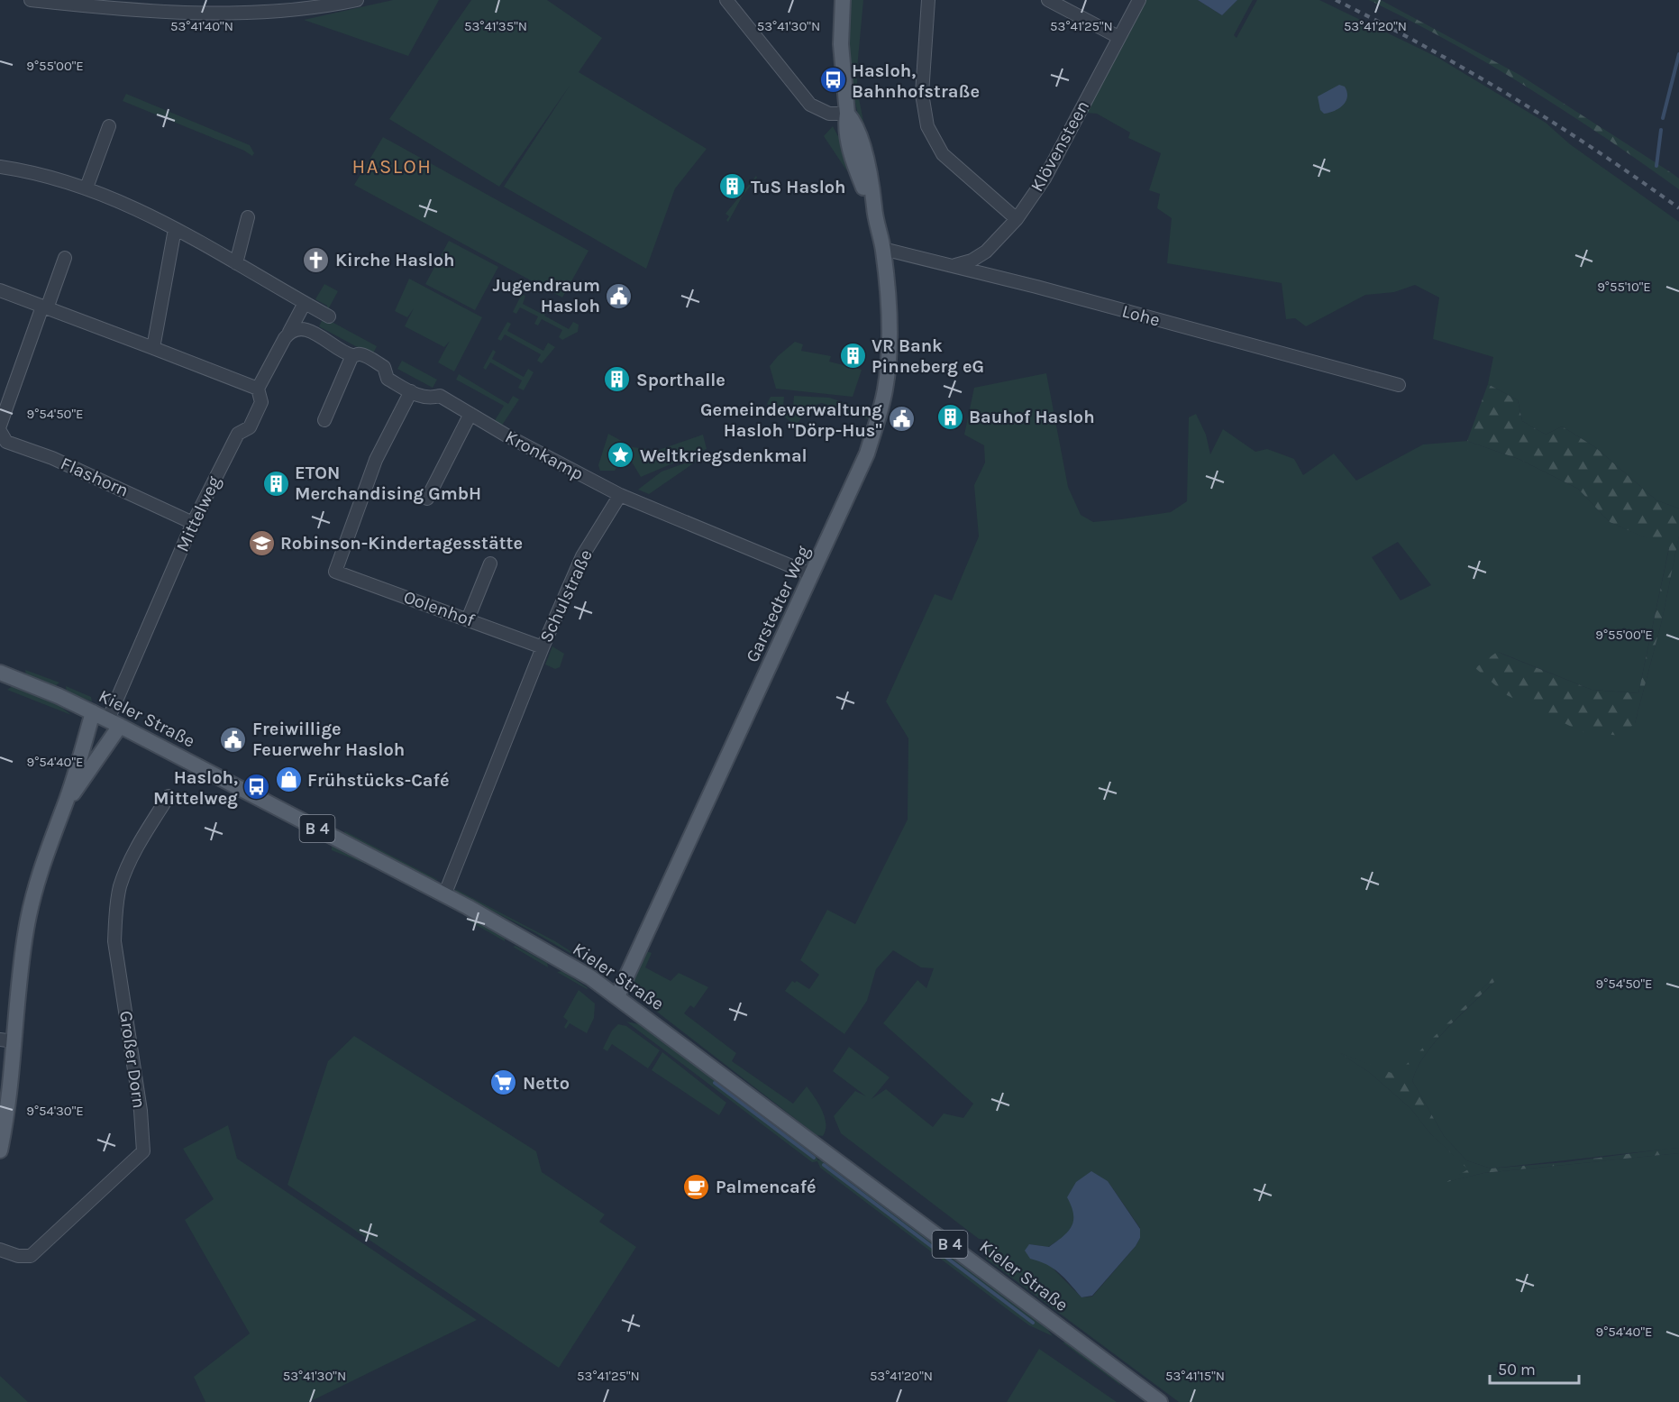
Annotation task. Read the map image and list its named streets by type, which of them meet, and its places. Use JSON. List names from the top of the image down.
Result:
{
  "streets": {
    "main road": ["Garstedter Weg", "Kieler Straße", "B 4"],
    "street": [
      "Klövensteen",
      "Lohe",
      "Kronkamp",
      "Flashorn",
      "Mittelweg",
      "Schulstraße",
      "Oolenhof",
      "Großer Dorn"
    ]
  },
  "crossings": [
    ["Klövensteen", "Lohe"],
    ["Lohe", "Garstedter Weg"],
    ["Kronkamp", "Schulstraße"],
    ["Kronkamp", "Oolenhof"],
    ["Flashorn", "Mittelweg"],
    ["Mittelweg", "Kieler Straße"],
    ["Schulstraße", "Oolenhof"],
    ["Schulstraße", "Kieler Straße"],
    ["Garstedter Weg", "Kieler Straße"]
  ],
  "districts": ["HASLOH"],
  "places": {
    "bus stop": ["Hasloh, Bahnhofstraße", "Hasloh, Mittelweg"],
    "building": [
      "TuS Hasloh",
      "VR Bank Pinneberg eG",
      "Sporthalle",
      "Bauhof Hasloh",
      "ETON Merchandising GmbH"
    ],
    "church": ["Kirche Hasloh"],
    "public building": ["Jugendraum Hasloh", "Gemeindeverwaltung Hasloh \"Dörp-Hus\"", "Freiwillige Feuerwehr Hasloh"],
    "place": ["Weltkriegsdenkmal"],
    "school or university": ["Robinson-Kindertagesstätte"],
    "shop": ["Frühstücks-Café"],
    "supermarket": ["Netto"],
    "cafe": ["Palmencafé"]
  },
  "scale_bar": "50 m",
  "coordinates": [
    "53°41'40\"N",
    "53°41'35\"N",
    "53°41'30\"N",
    "53°41'25\"N",
    "53°41'20\"N",
    "9°55'00\"E",
    "9°55'10\"E",
    "9°54'50\"E",
    "9°54'40\"E",
    "9°54'30\"E",
    "53°41'15\"N"
  ]
}
